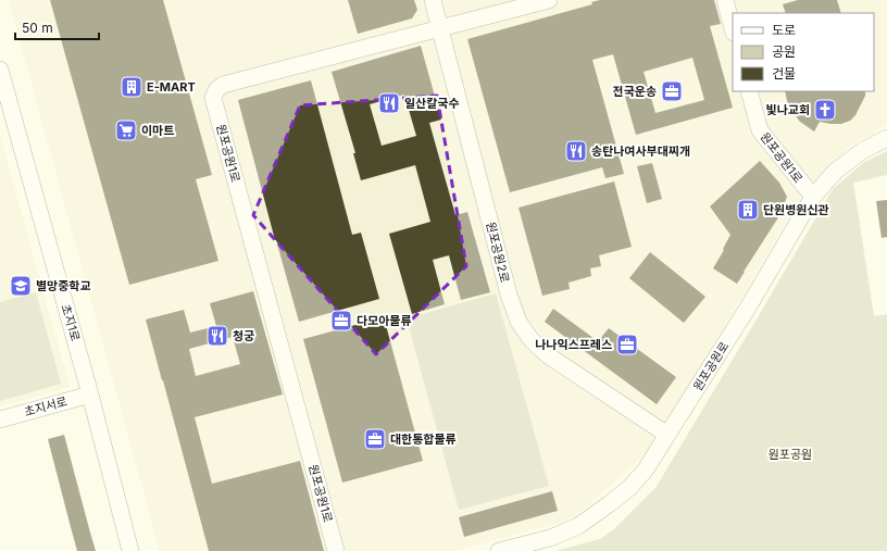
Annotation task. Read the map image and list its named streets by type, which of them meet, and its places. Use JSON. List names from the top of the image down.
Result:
{
  "streets": {
    "street": [
      "원포공원1로",
      "원포공원2로",
      "초지1로",
      "원포공원로",
      "초지서로"
    ]
  },
  "crossings": [
    ["원포공원1로", "원포공원2로"],
    ["원포공원1로", "원포공원로"],
    ["원포공원2로", "원포공원로"],
    ["초지1로", "초지서로"]
  ],
  "parks": ["원포공원"],
  "places": {
    "building": ["E-MART", "단원병원신관"],
    "office": [
      "전국운송",
      "다모아물류",
      "나나익스프레스",
      "대한통합물류"
    ],
    "restaurant": ["일산칼국수", "송탄나여사부대찌개", "청궁"],
    "church": ["빛나교회"],
    "supermarket": ["이마트"],
    "school or university": ["별망중학교"]
  },
  "legend": ["도로", "공원", "건물"],
  "scale_bar": "50 m"
}
